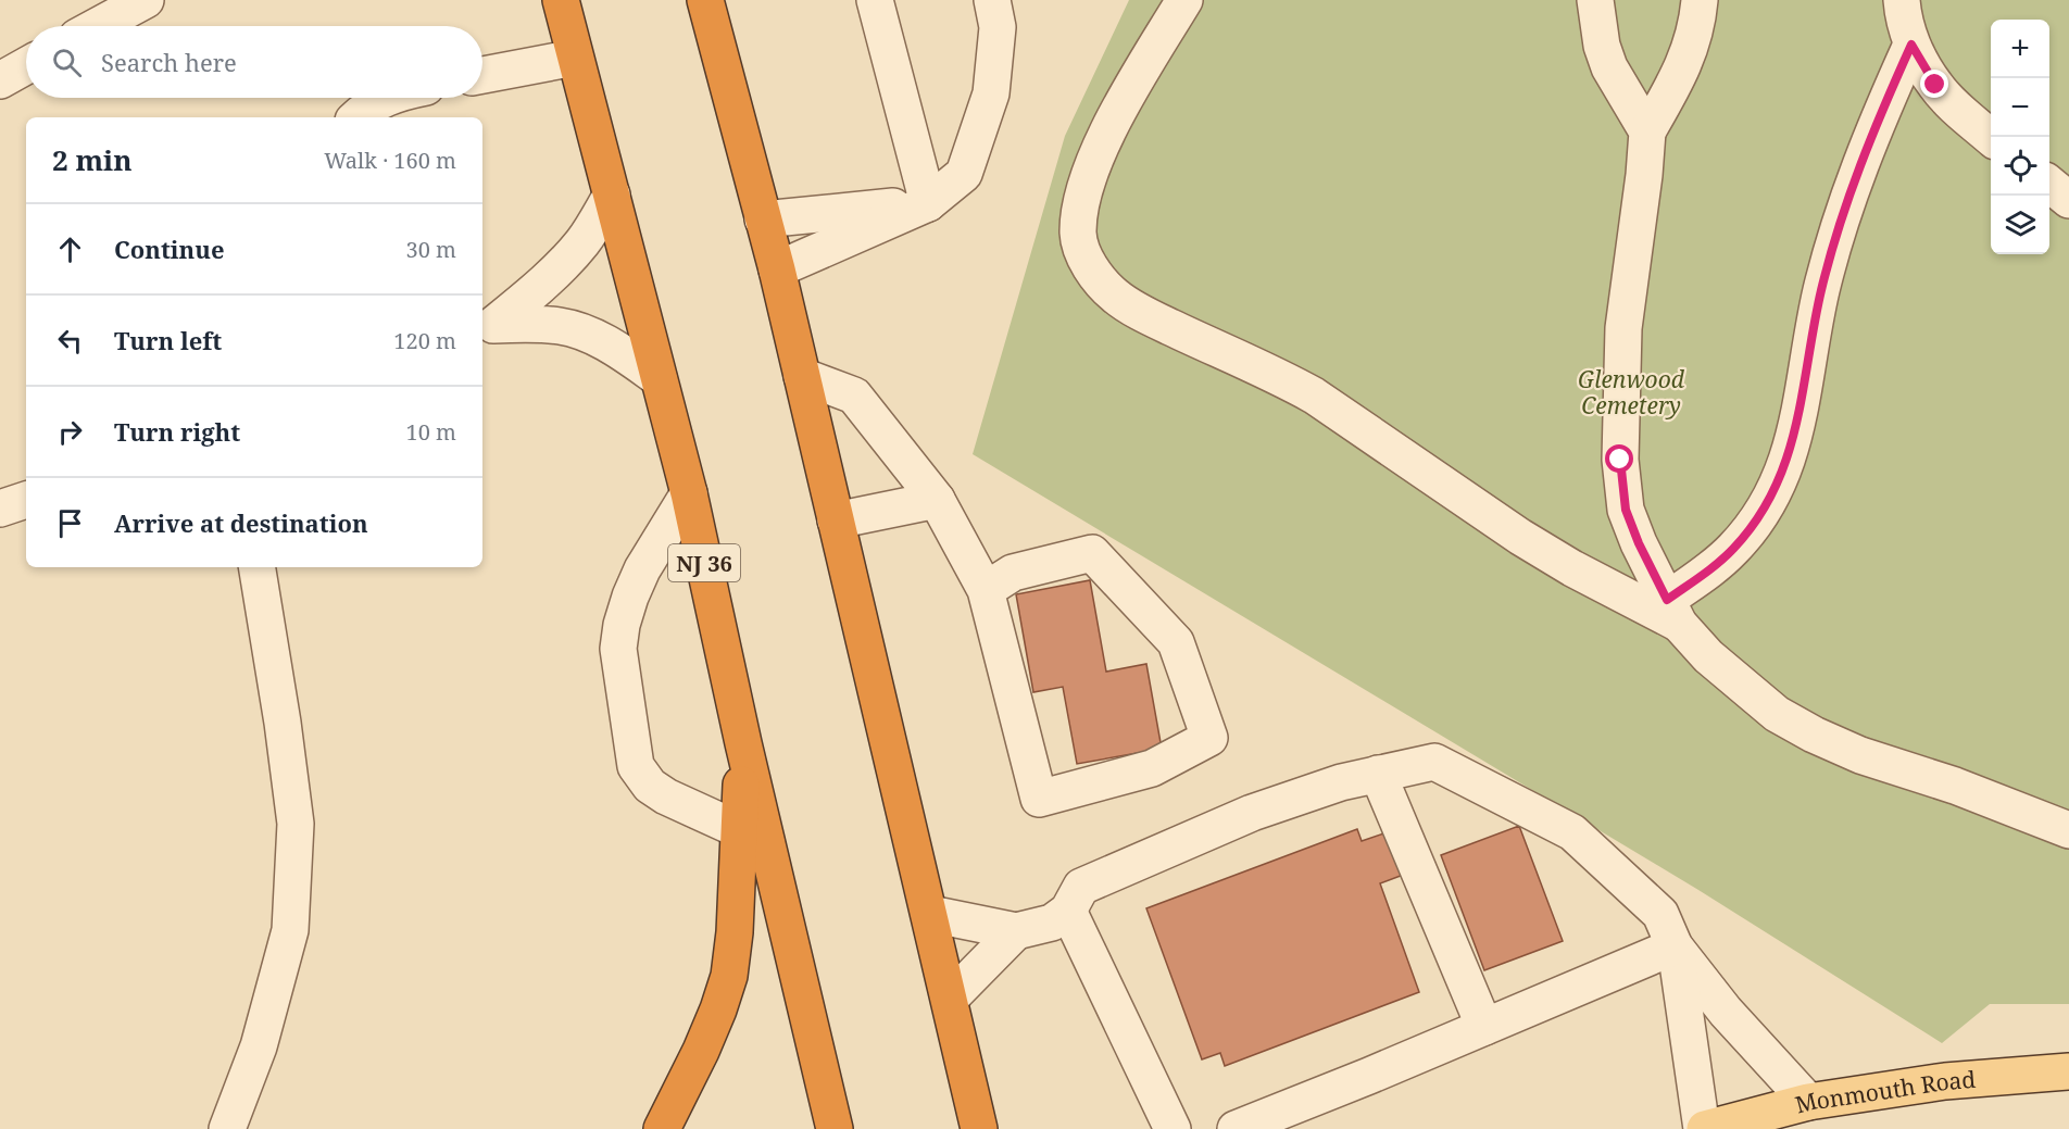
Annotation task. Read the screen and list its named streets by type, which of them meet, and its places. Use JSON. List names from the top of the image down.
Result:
{
  "streets": {
    "highway": ["NJ 36"],
    "main road": ["Monmouth Road"]
  },
  "parks": ["Glenwood Cemetery"],
  "page": {
    "map_buttons": ["+", "−"],
    "search": "Search here",
    "heading": ["2 min", "Walk · 160 m"],
    "list": [
      ["Continue", "30 m"],
      ["Turn left", "120 m"],
      ["Turn right", "10 m"],
      "Arrive at destination"
    ]
  }
}
